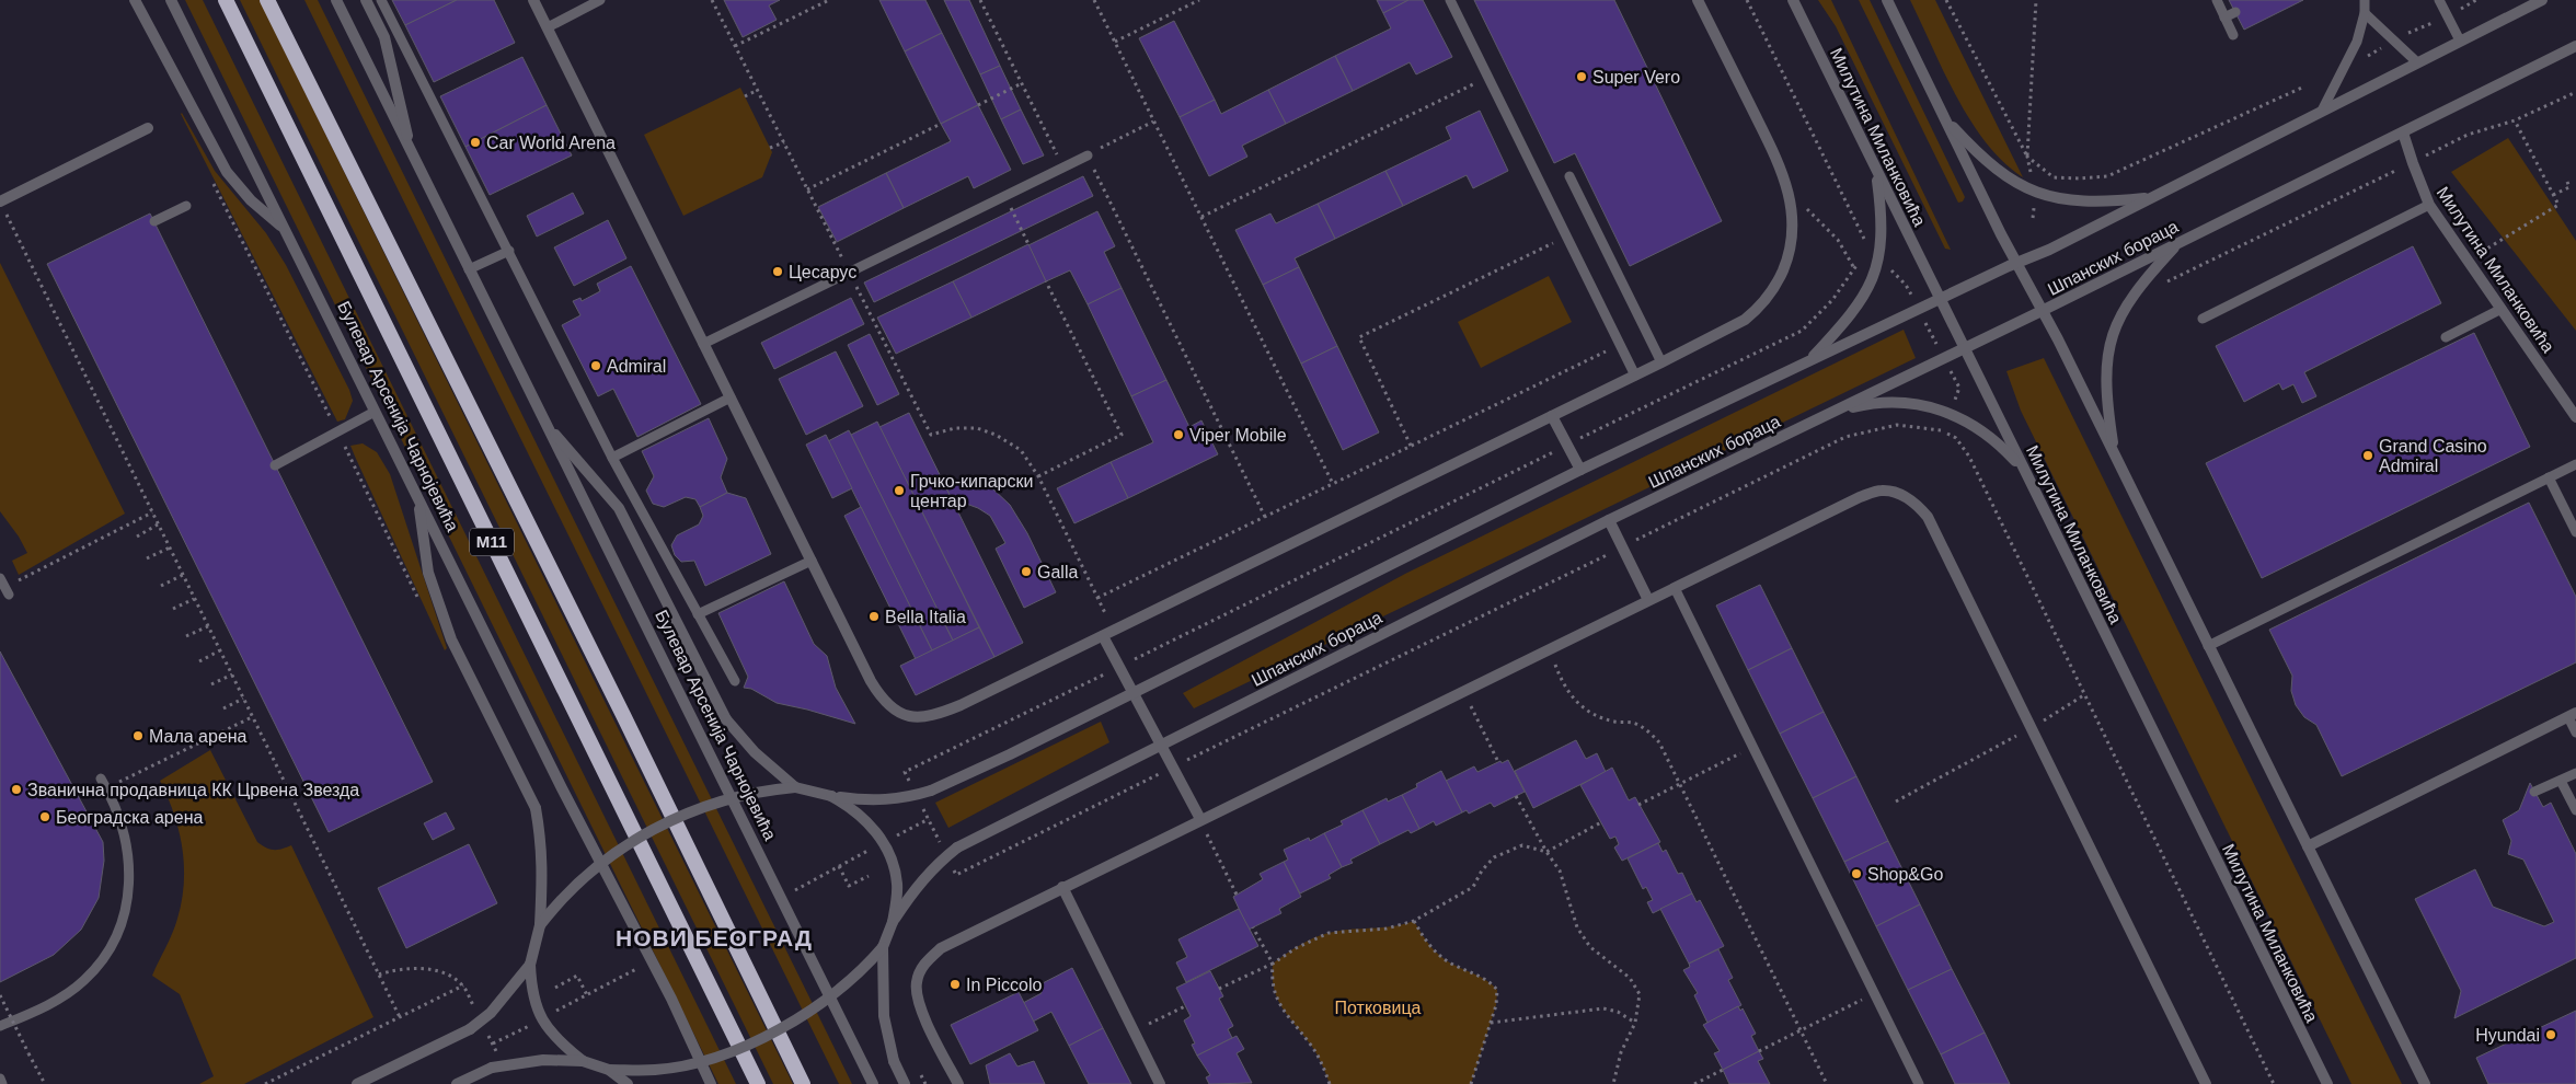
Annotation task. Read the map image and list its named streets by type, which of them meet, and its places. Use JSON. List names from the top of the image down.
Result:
{
  "streets": {
    "highway": ["Булевар Арсенија Чарнојевића", "M11"],
    "street": ["Милутина Миланковића", "Шпанских бораца"]
  },
  "crossings": [
    ["Милутина Миланковића", "Шпанских бораца"]
  ],
  "districts": ["НОВИ БЕОГРАД"],
  "parks": ["Потковица"],
  "places": [
    "Super Vero",
    "Car World Arena",
    "Цесарус",
    "Admiral",
    "Viper Mobile",
    "Grand Casino Admiral",
    "Грчко-кипарски центар",
    "Galla",
    "Bella Italia",
    "Мала арена",
    "Званична продавница КК Црвена Звезда",
    "Београдска арена",
    "Shop&Go",
    "In Piccolo",
    "Hyundai"
  ]
}
